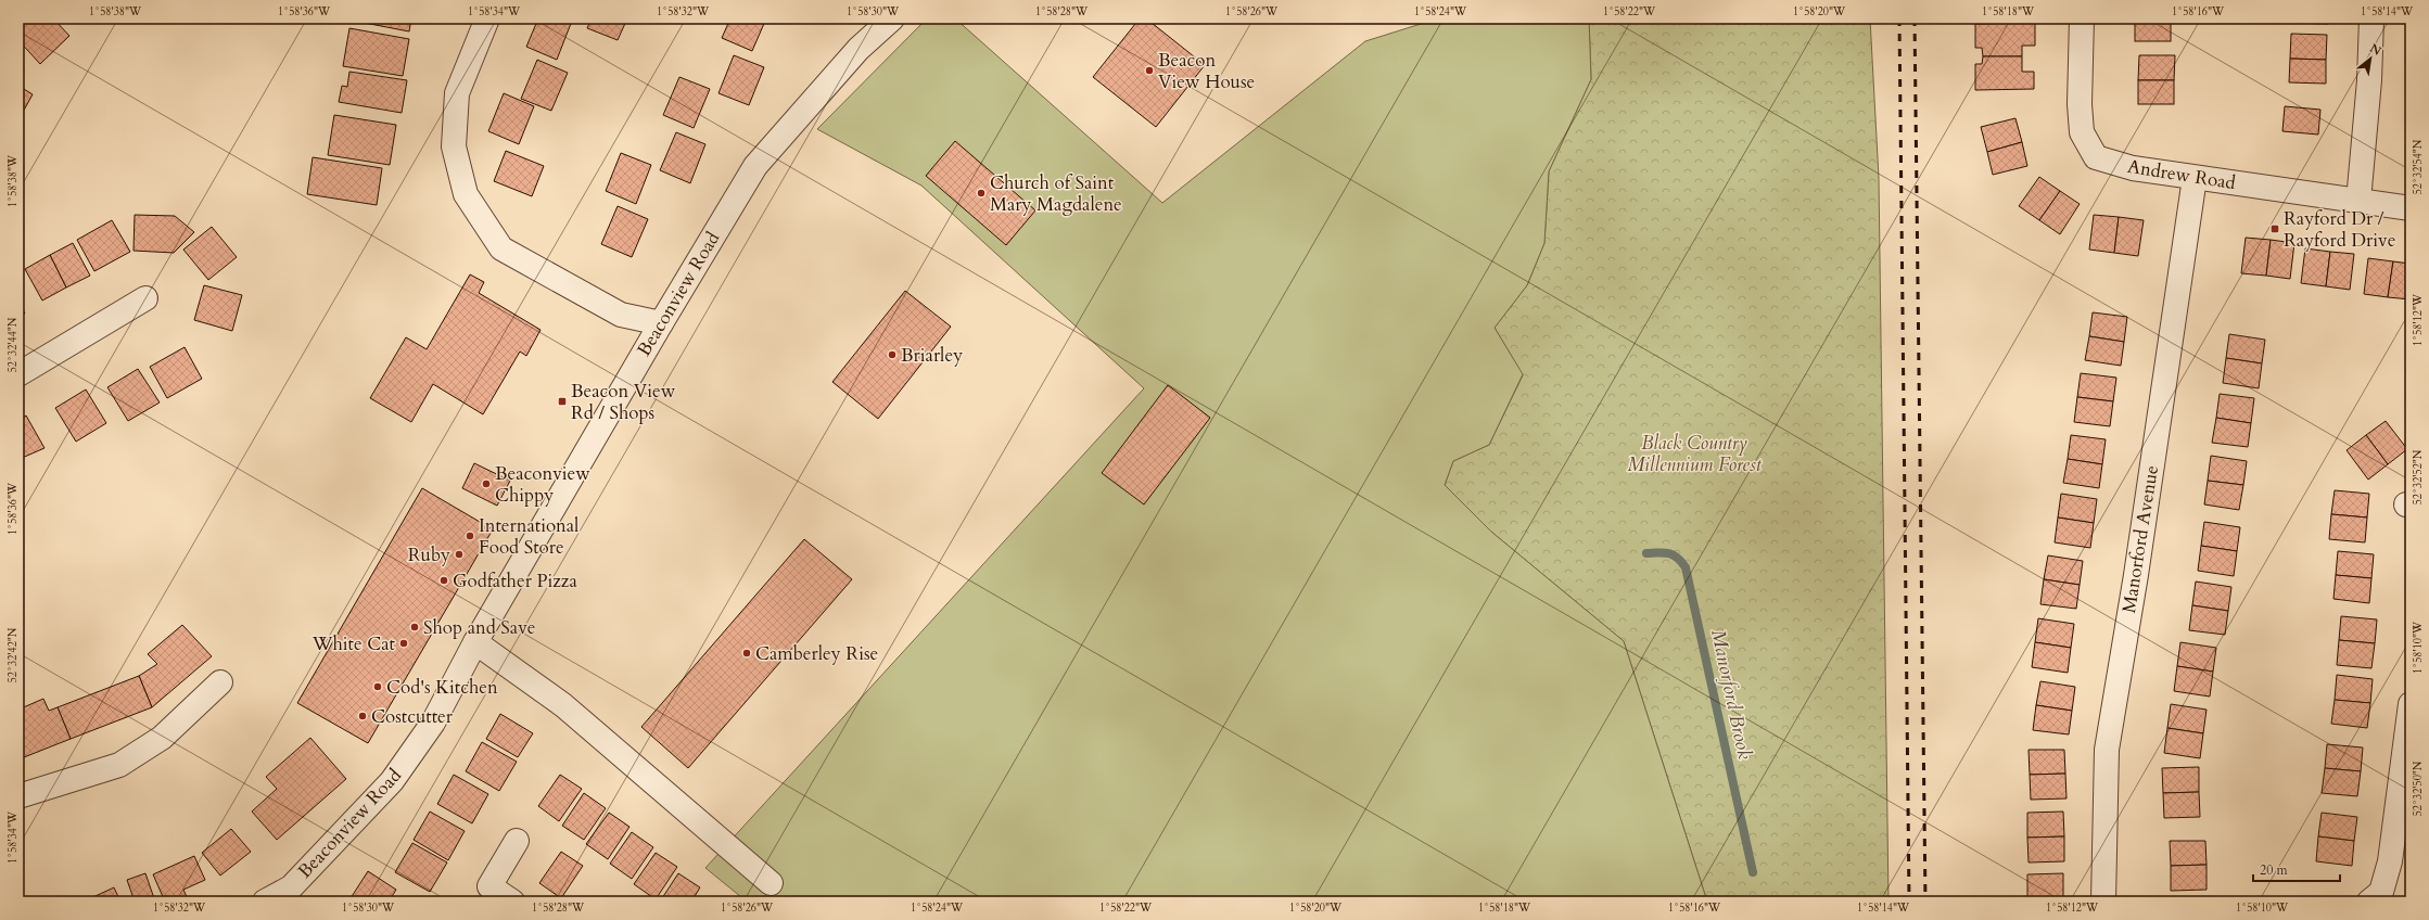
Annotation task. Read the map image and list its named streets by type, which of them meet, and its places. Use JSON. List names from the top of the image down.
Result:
{
  "streets": {
    "street": ["Andrew Road", "Beaconview Road", "Manorford Avenue"]
  },
  "crossings": [
    ["Andrew Road", "Manorford Avenue"]
  ],
  "water": ["Manorford Brook"],
  "parks": ["Black Country Millennium Forest"],
  "places": {
    "other": [
      "Beacon View House",
      "Church of Saint Mary Magdalene",
      "Briarley",
      "Beaconview Chippy",
      "International Food Store",
      "Ruby",
      "Godfather Pizza",
      "Shop and Save",
      "White Cat",
      "Camberley Rise",
      "Cod's Kitchen",
      "Costcutter"
    ],
    "transit": ["Rayford Dr / Rayford Drive", "Beacon View Rd / Shops"]
  },
  "scale_bar": "20 m",
  "north": "top right",
  "coordinates": [
    "1°58'38\"W",
    "1°58'36\"W",
    "1°58'34\"W",
    "1°58'32\"W",
    "1°58'30\"W",
    "1°58'28\"W",
    "1°58'26\"W",
    "1°58'24\"W",
    "1°58'22\"W",
    "1°58'20\"W",
    "1°58'18\"W",
    "1°58'16\"W",
    "1°58'14\"W",
    "52°32'54\"N",
    "1°58'12\"W",
    "52°32'44\"N",
    "52°32'52\"N",
    "1°58'10\"W",
    "52°32'42\"N",
    "52°32'50\"N"
  ]
}
